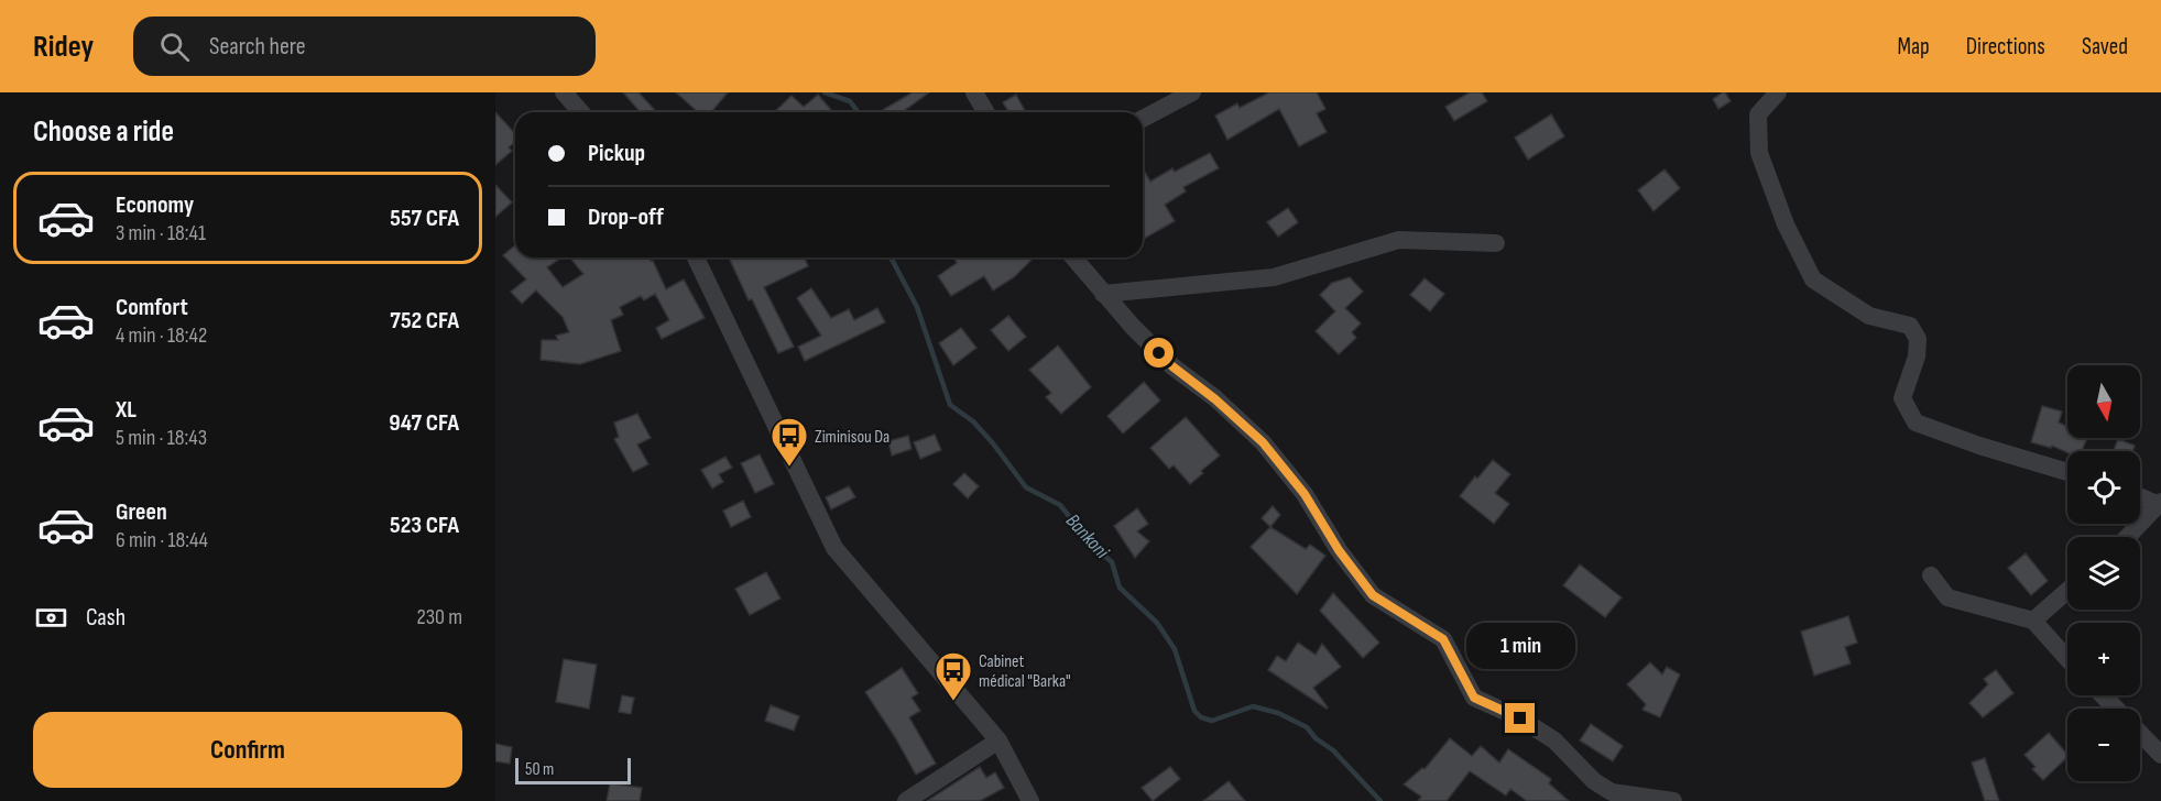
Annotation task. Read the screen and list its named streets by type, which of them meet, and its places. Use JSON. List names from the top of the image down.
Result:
{
  "water": ["Bankoni"],
  "places": {
    "bus stop": ["Ziminisou Da", "Cabinet médical \"Barka\""]
  },
  "scale_bar": "50 m",
  "north": "bottom",
  "page": {
    "header": "Ridey",
    "search": "Search here",
    "nav": ["Map", "Directions", "Saved"],
    "heading": "Choose a ride",
    "banner": ["Pickup", "Drop-off"],
    "list": [
      {
        "name": "Economy",
        "note": "3 min · 18:41",
        "value": "557 CFA"
      },
      {
        "name": "Comfort",
        "note": "4 min · 18:42",
        "value": "752 CFA"
      },
      {
        "name": "XL",
        "note": "5 min · 18:43",
        "value": "947 CFA"
      },
      {
        "name": "Green",
        "note": "6 min · 18:44",
        "value": "523 CFA"
      }
    ],
    "map_buttons": ["+", "−"],
    "pay": ["Cash", "230 m"],
    "bubble": "1 min",
    "buttons": "Confirm",
    "scale": "50 m"
  }
}
